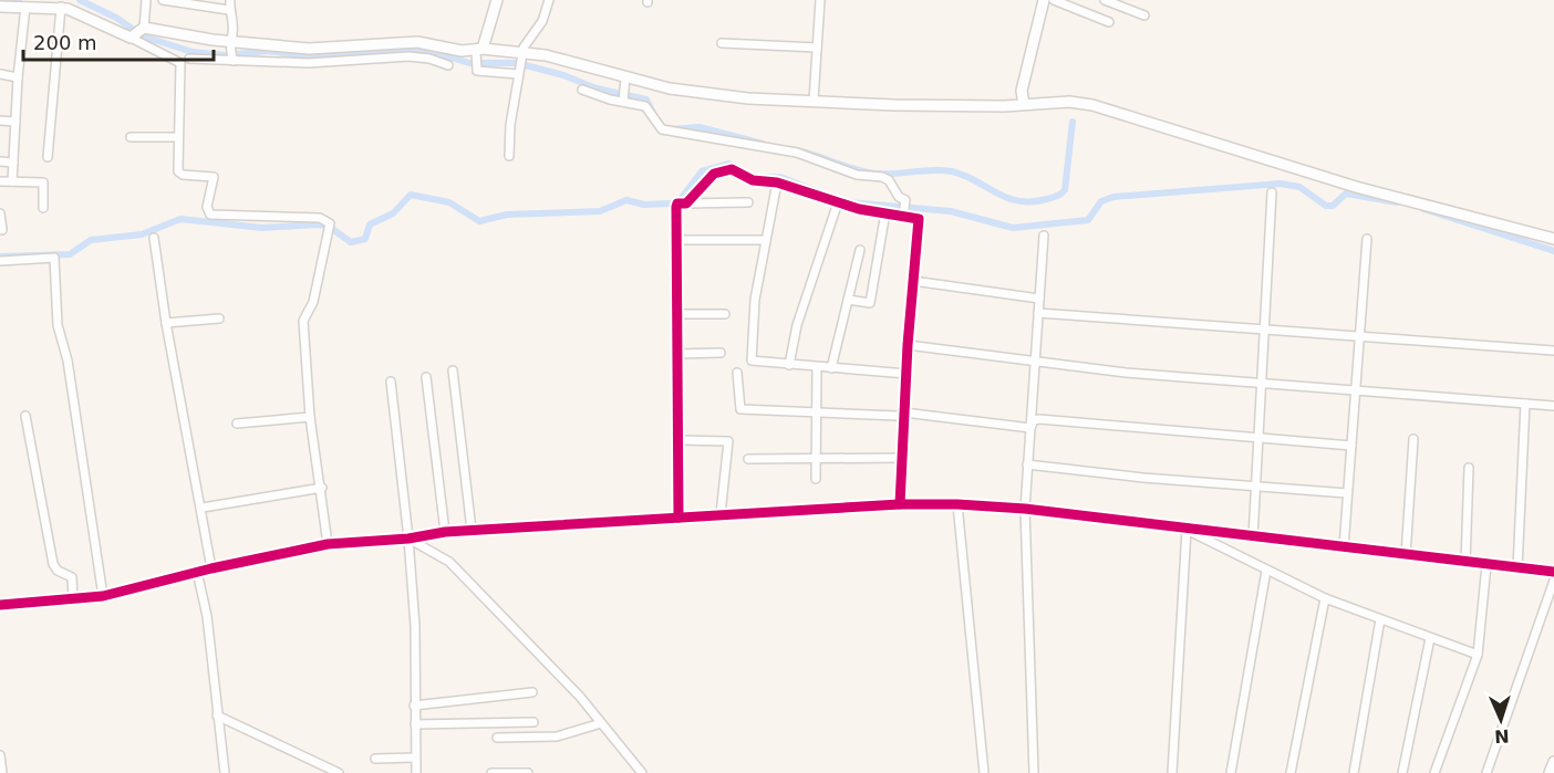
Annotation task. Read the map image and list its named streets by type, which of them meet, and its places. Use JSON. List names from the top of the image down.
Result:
{
  "scale_bar": "200 m",
  "north": "bottom"
}
